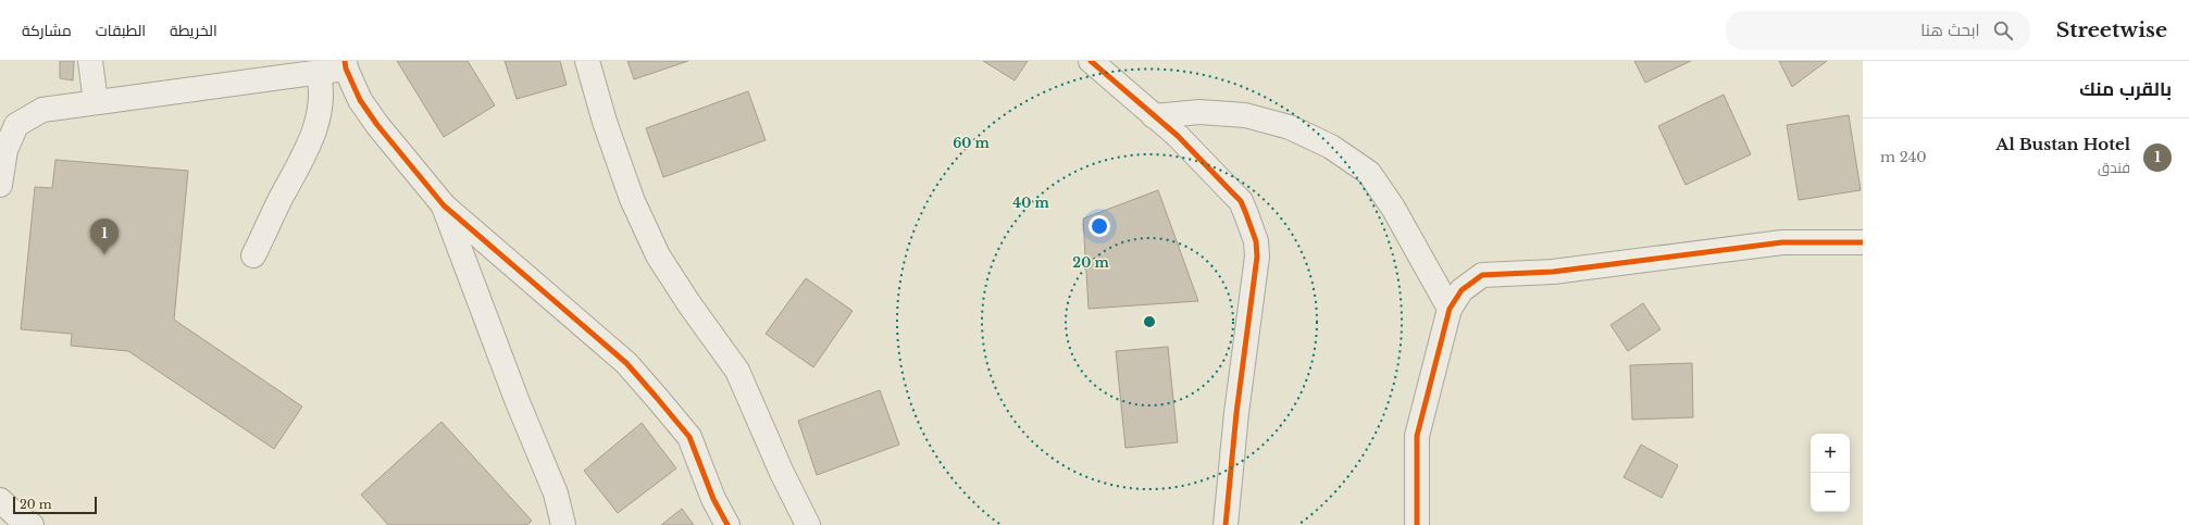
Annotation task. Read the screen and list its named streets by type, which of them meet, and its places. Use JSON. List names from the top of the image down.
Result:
{
  "scale_bar": "20 m",
  "page": {
    "header": "Streetwise",
    "search": "ابحث هنا",
    "nav": ["الخريطة", "الطبقات", "مشاركة"],
    "heading": "بالقرب منك",
    "list": [
      {
        "mark": "1",
        "name": "Al Bustan Hotel",
        "note": "فندق",
        "value": "240 m"
      }
    ],
    "pins": "1",
    "map_buttons": ["+", "−"],
    "scale": "20 m"
  },
  "rings": ["60 m", "40 m", "20 m"]
}
